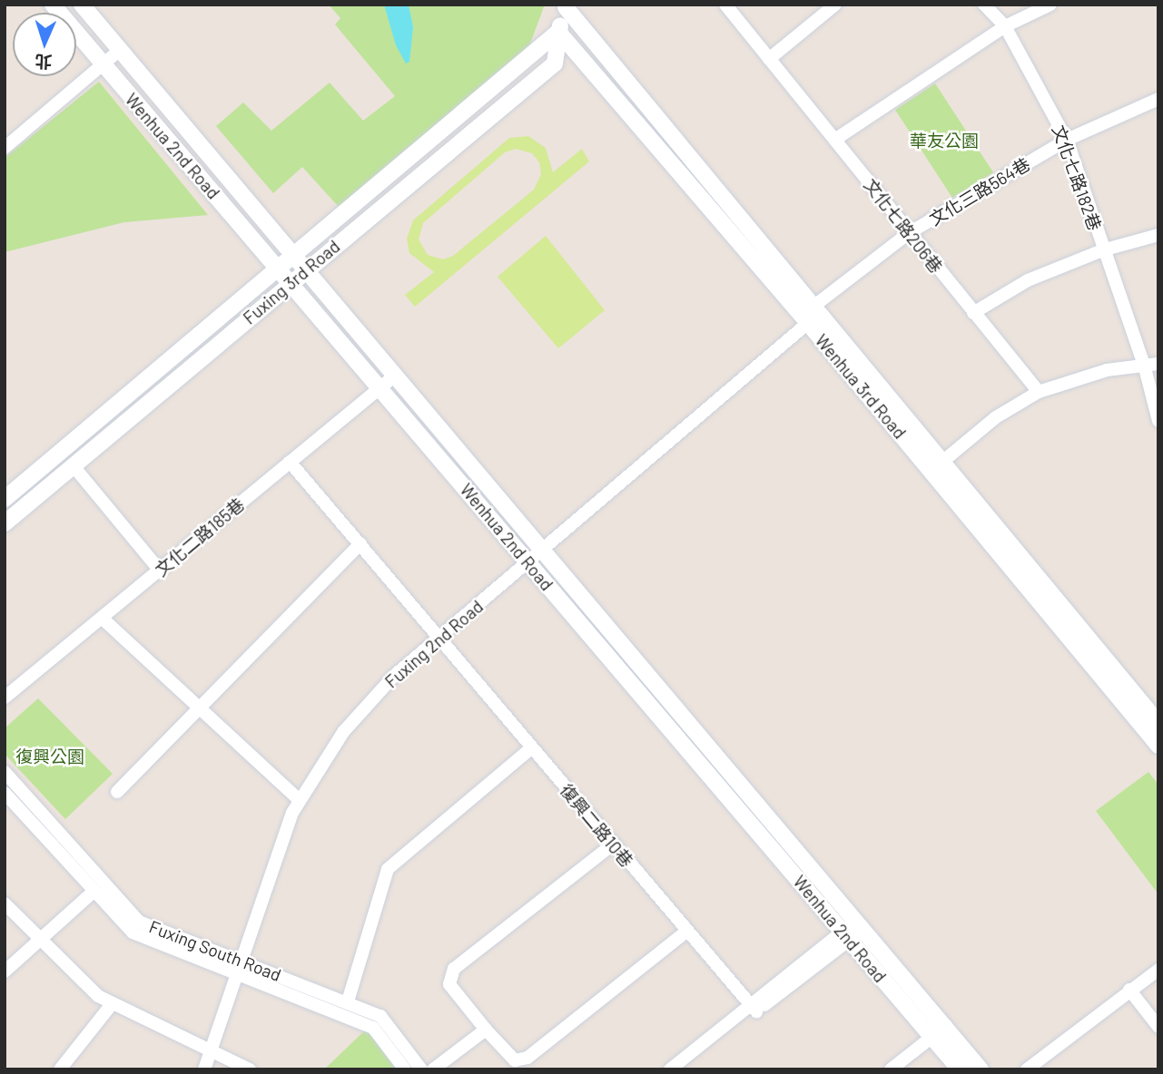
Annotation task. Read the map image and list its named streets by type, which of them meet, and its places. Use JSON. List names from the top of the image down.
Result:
{
  "streets": {
    "street": [
      "Wenhua 2nd Road",
      "文化七路182巷",
      "文化三路564巷",
      "文化七路206巷",
      "Fuxing 3rd Road",
      "Wenhua 3rd Road",
      "文化二路185巷",
      "Fuxing 2nd Road",
      "復興二路10巷",
      "Fuxing South Road"
    ]
  },
  "crossings": [
    ["Wenhua 2nd Road", "Fuxing 3rd Road"],
    ["Wenhua 2nd Road", "文化二路185巷"],
    ["Wenhua 2nd Road", "Fuxing 2nd Road"],
    ["文化七路182巷", "文化三路564巷"],
    ["文化三路564巷", "文化七路206巷"],
    ["文化三路564巷", "Wenhua 3rd Road"],
    ["Fuxing 3rd Road", "Wenhua 3rd Road"],
    ["Wenhua 3rd Road", "Fuxing 2nd Road"],
    ["文化二路185巷", "復興二路10巷"],
    ["Fuxing 2nd Road", "復興二路10巷"],
    ["Fuxing 2nd Road", "Fuxing South Road"]
  ],
  "parks": ["華友公園", "復興公園"],
  "north": "bottom"
}
